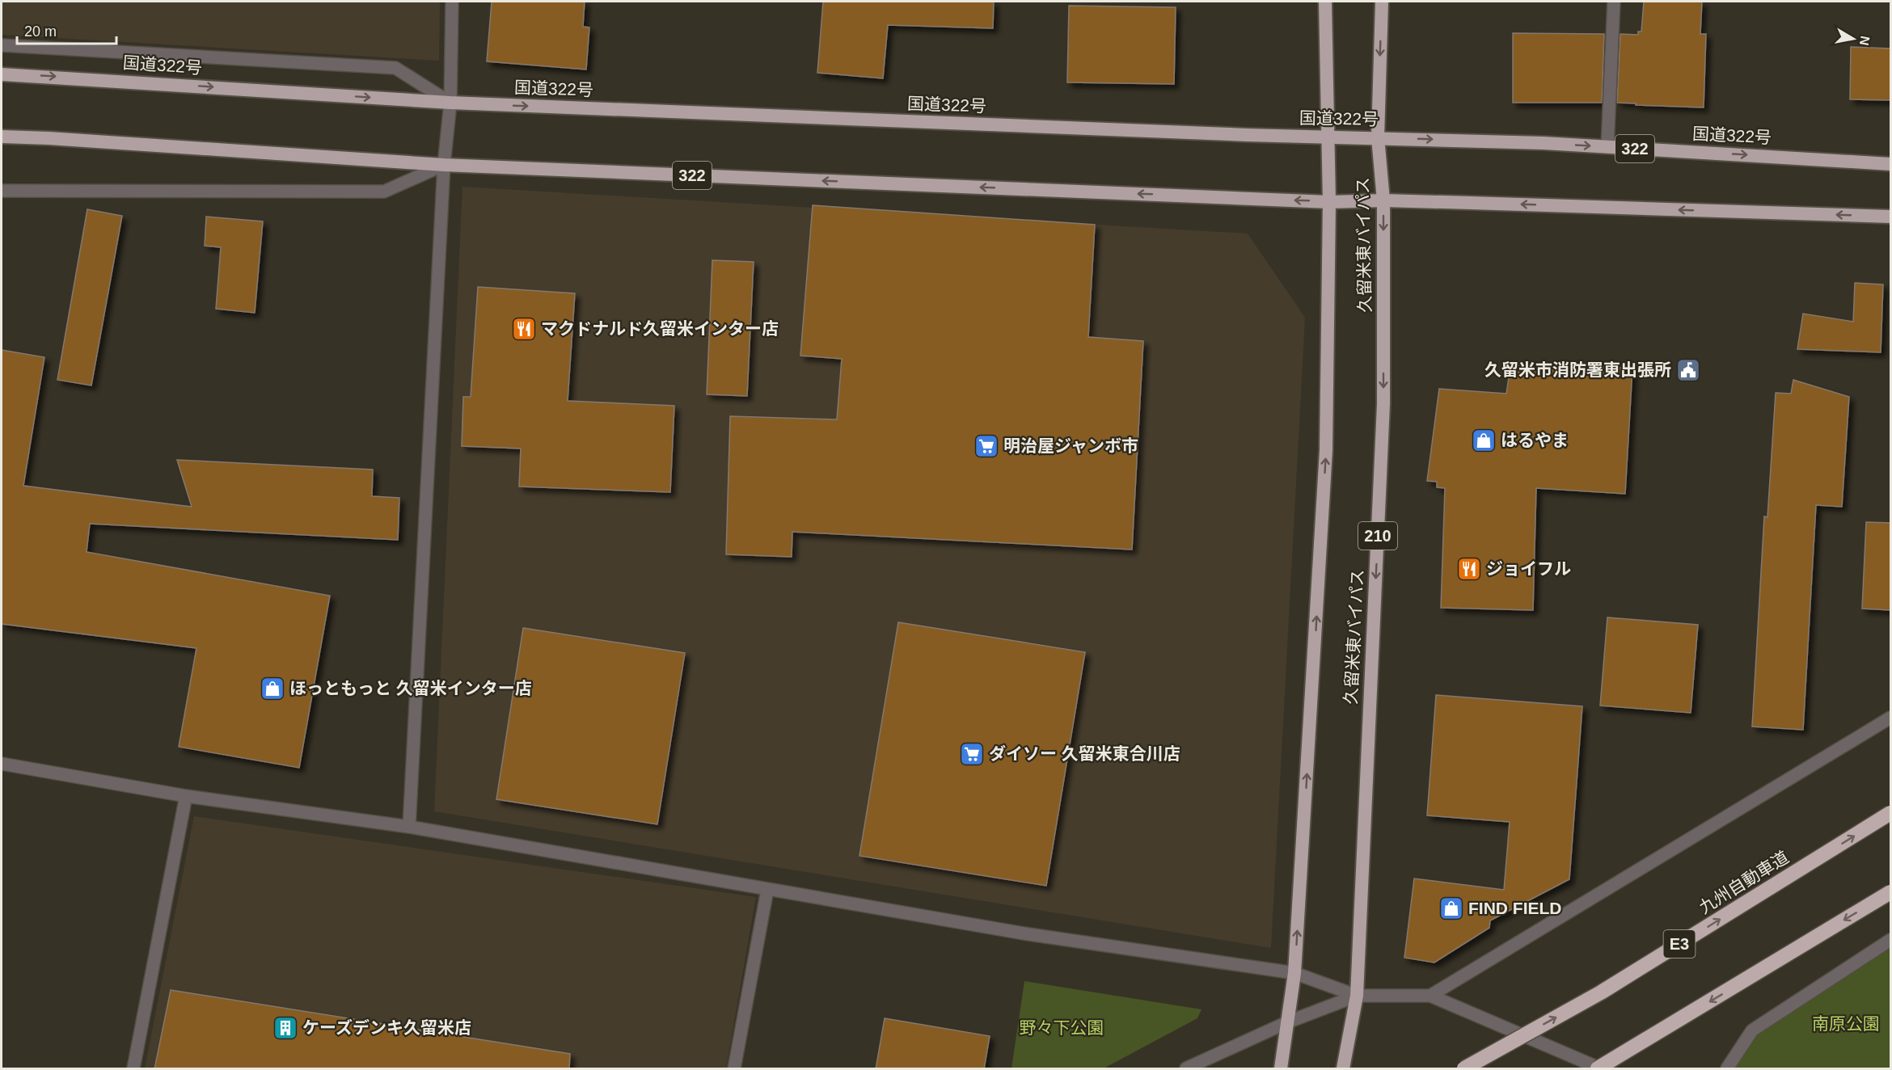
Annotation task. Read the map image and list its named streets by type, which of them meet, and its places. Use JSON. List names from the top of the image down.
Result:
{
  "streets": {
    "highway": [
      "国道322号",
      "322",
      "久留米東バイパス",
      "210",
      "九州自動車道",
      "E3"
    ]
  },
  "crossings": [
    ["国道322号", "久留米東バイパス"],
    ["322", "久留米東バイパス"]
  ],
  "parks": ["南原公園", "野々下公園"],
  "places": {
    "restaurant": ["マクドナルド久留米インター店", "ジョイフル"],
    "public building": ["久留米市消防署東出張所"],
    "shop": ["はるやま", "ほっともっと 久留米インター店", "FIND FIELD"],
    "supermarket": ["明治屋ジャンボ市", "ダイソー 久留米東合川店"],
    "building": ["ケーズデンキ久留米店"]
  },
  "scale_bar": "20 m",
  "north": "right"
}
